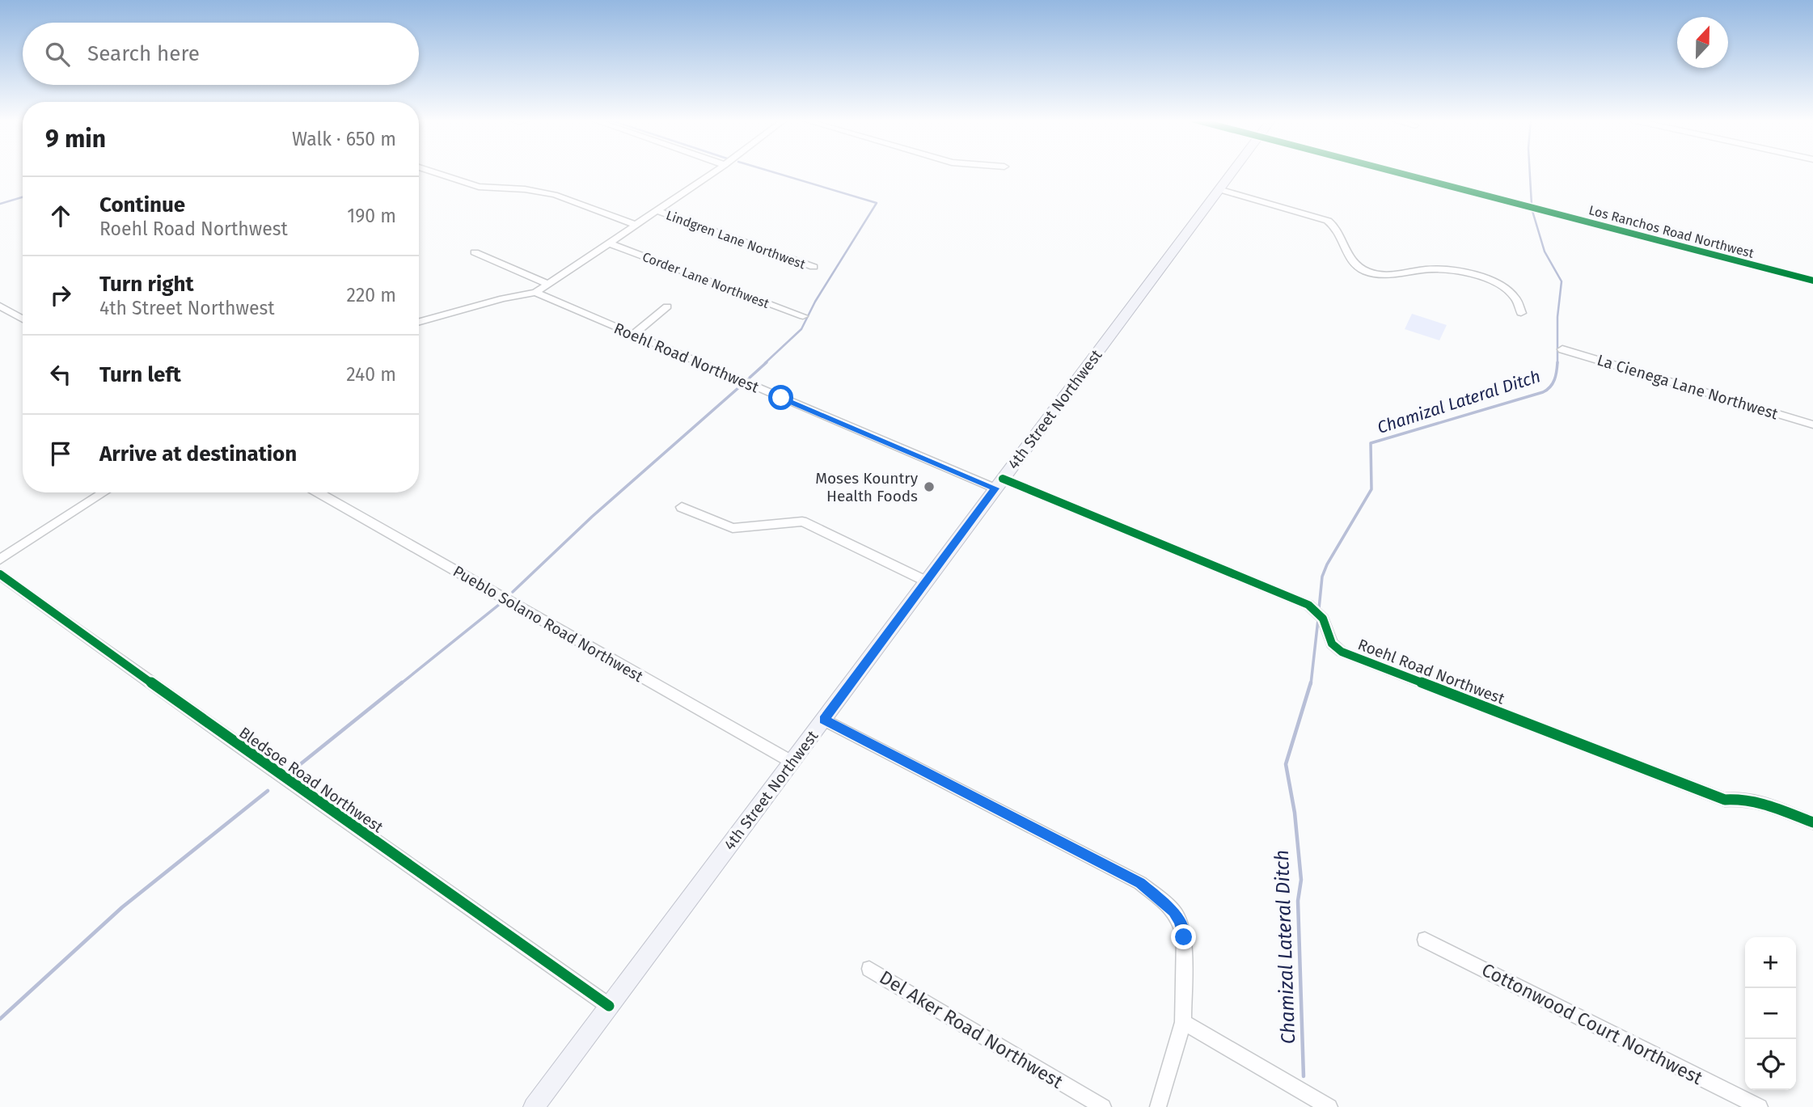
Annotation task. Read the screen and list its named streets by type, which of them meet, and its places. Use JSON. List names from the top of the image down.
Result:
{
  "streets": {
    "main road": ["4th Street Northwest"],
    "street": [
      "Los Ranchos Road Northwest",
      "Lindgren Lane Northwest",
      "Corder Lane Northwest",
      "Roehl Road Northwest",
      "La Cienega Lane Northwest",
      "Pueblo Solano Road Northwest",
      "Bledsoe Road Northwest",
      "Cottonwood Court Northwest",
      "Del Aker Road Northwest"
    ]
  },
  "crossings": [
    ["Roehl Road Northwest", "4th Street Northwest"],
    ["4th Street Northwest", "Pueblo Solano Road Northwest"],
    ["4th Street Northwest", "Bledsoe Road Northwest"]
  ],
  "water": ["Chamizal Lateral Ditch"],
  "places": ["Moses Kountry Health Foods"],
  "north": "top",
  "page": {
    "search": "Search here",
    "heading": ["9 min", "Walk · 650 m"],
    "list": [
      ["Continue", "Roehl Road Northwest", "190 m"],
      ["Turn right", "4th Street Northwest", "220 m"],
      ["Turn left", "240 m"],
      "Arrive at destination"
    ],
    "map_buttons": ["+", "−"]
  }
}
